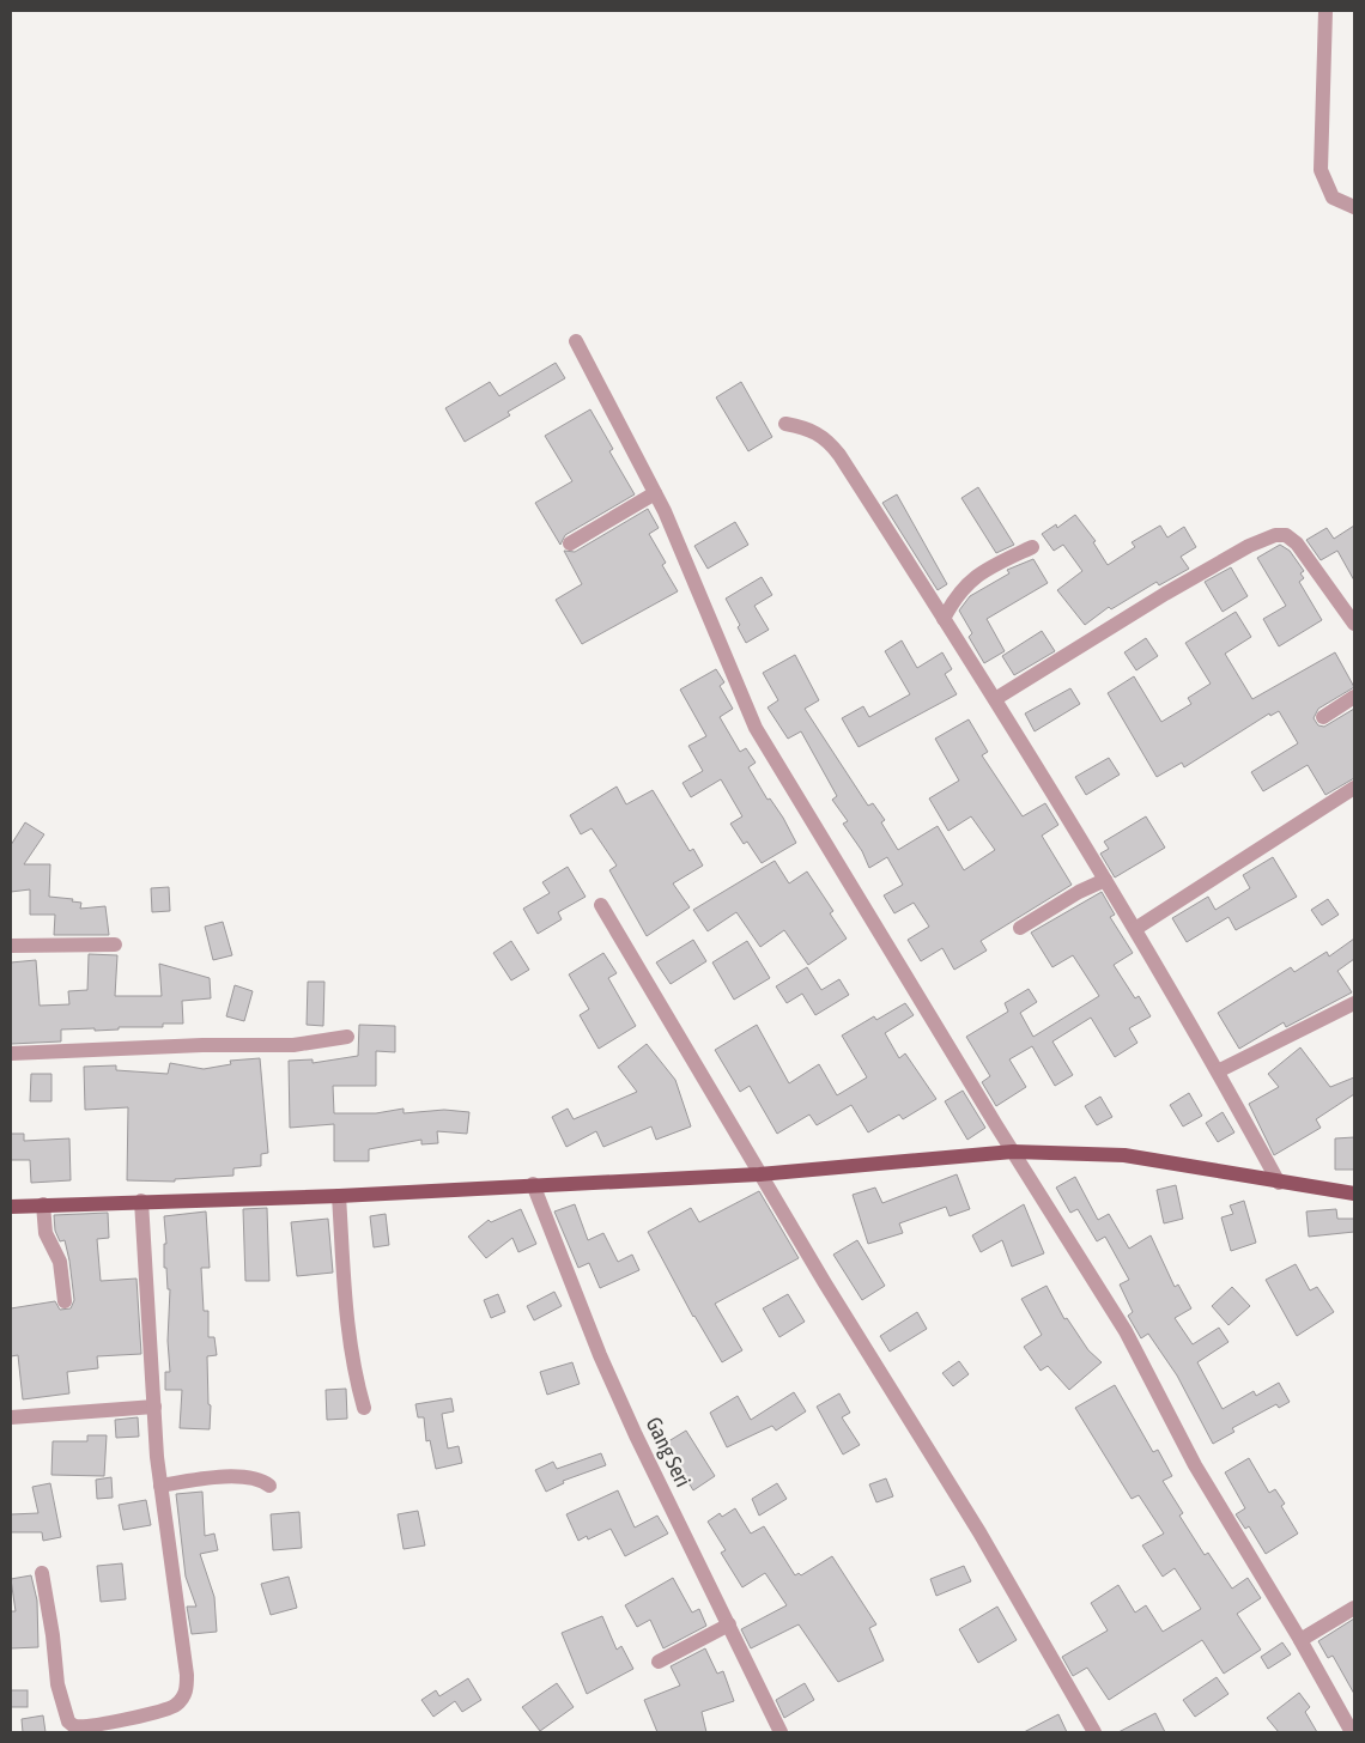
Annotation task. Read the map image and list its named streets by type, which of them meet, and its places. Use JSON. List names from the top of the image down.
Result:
{
  "streets": {
    "street": ["Gang Seri"]
  }
}
